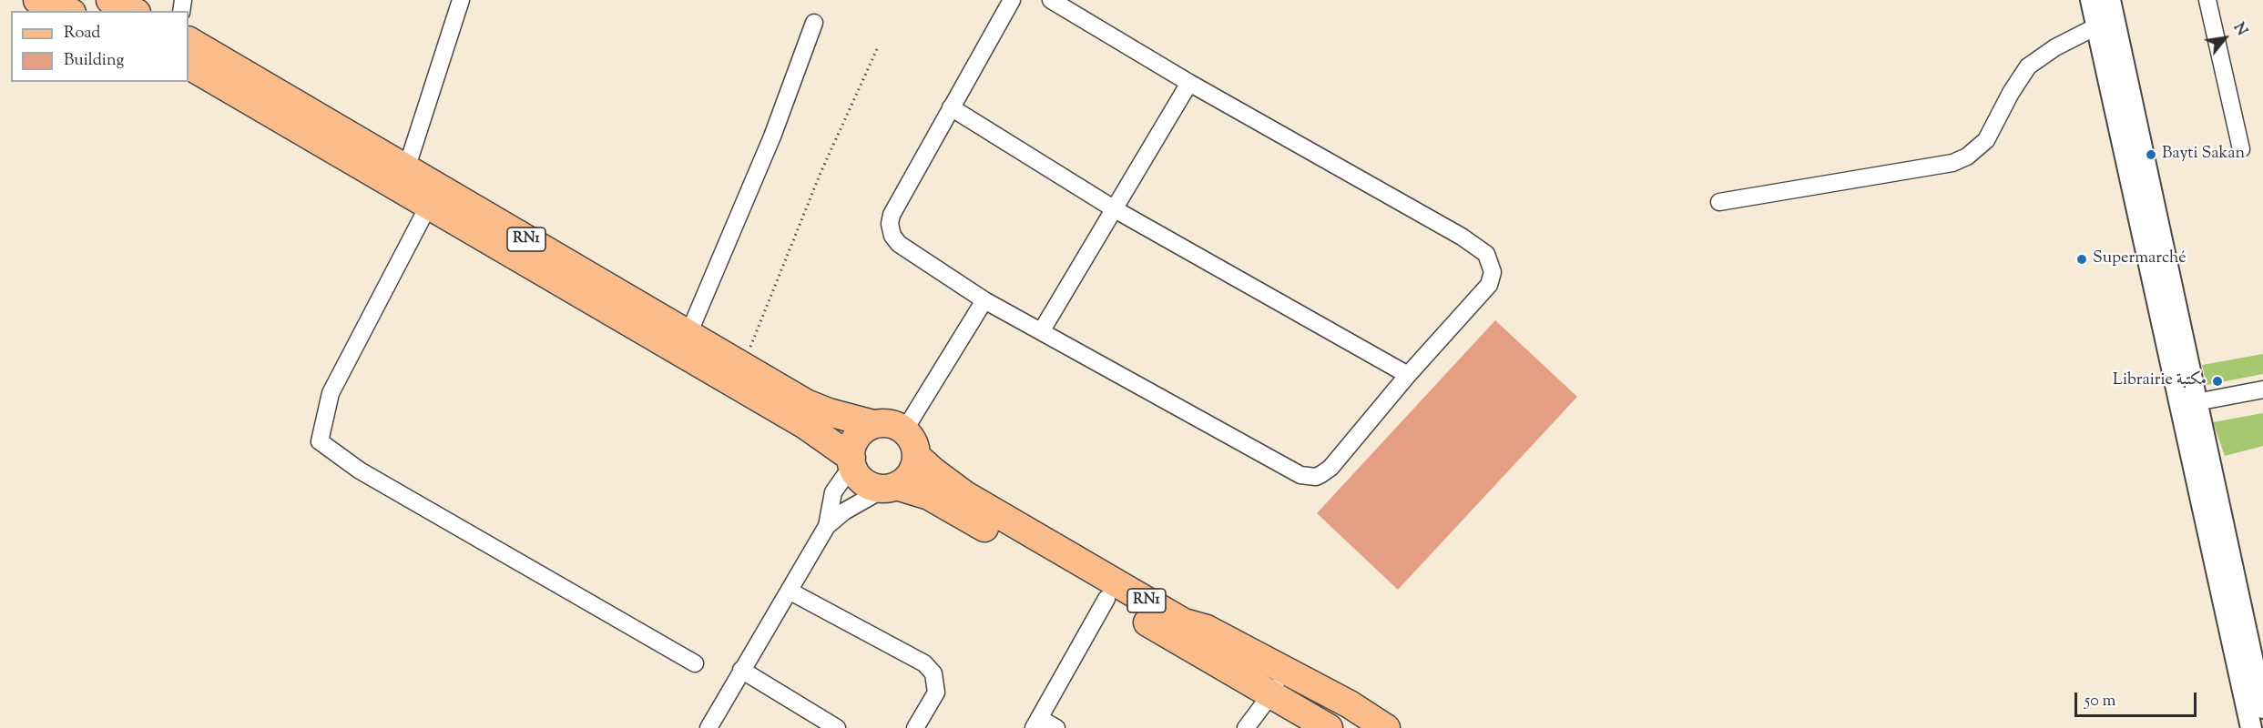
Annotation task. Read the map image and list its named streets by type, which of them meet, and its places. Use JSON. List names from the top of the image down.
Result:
{
  "streets": {
    "main road": ["RN1"]
  },
  "places": ["Bayti Sakan", "Supermarché", "Librairie مكتبة"],
  "legend": ["Road", "Building"],
  "scale_bar": "50 m",
  "north": "top right"
}
